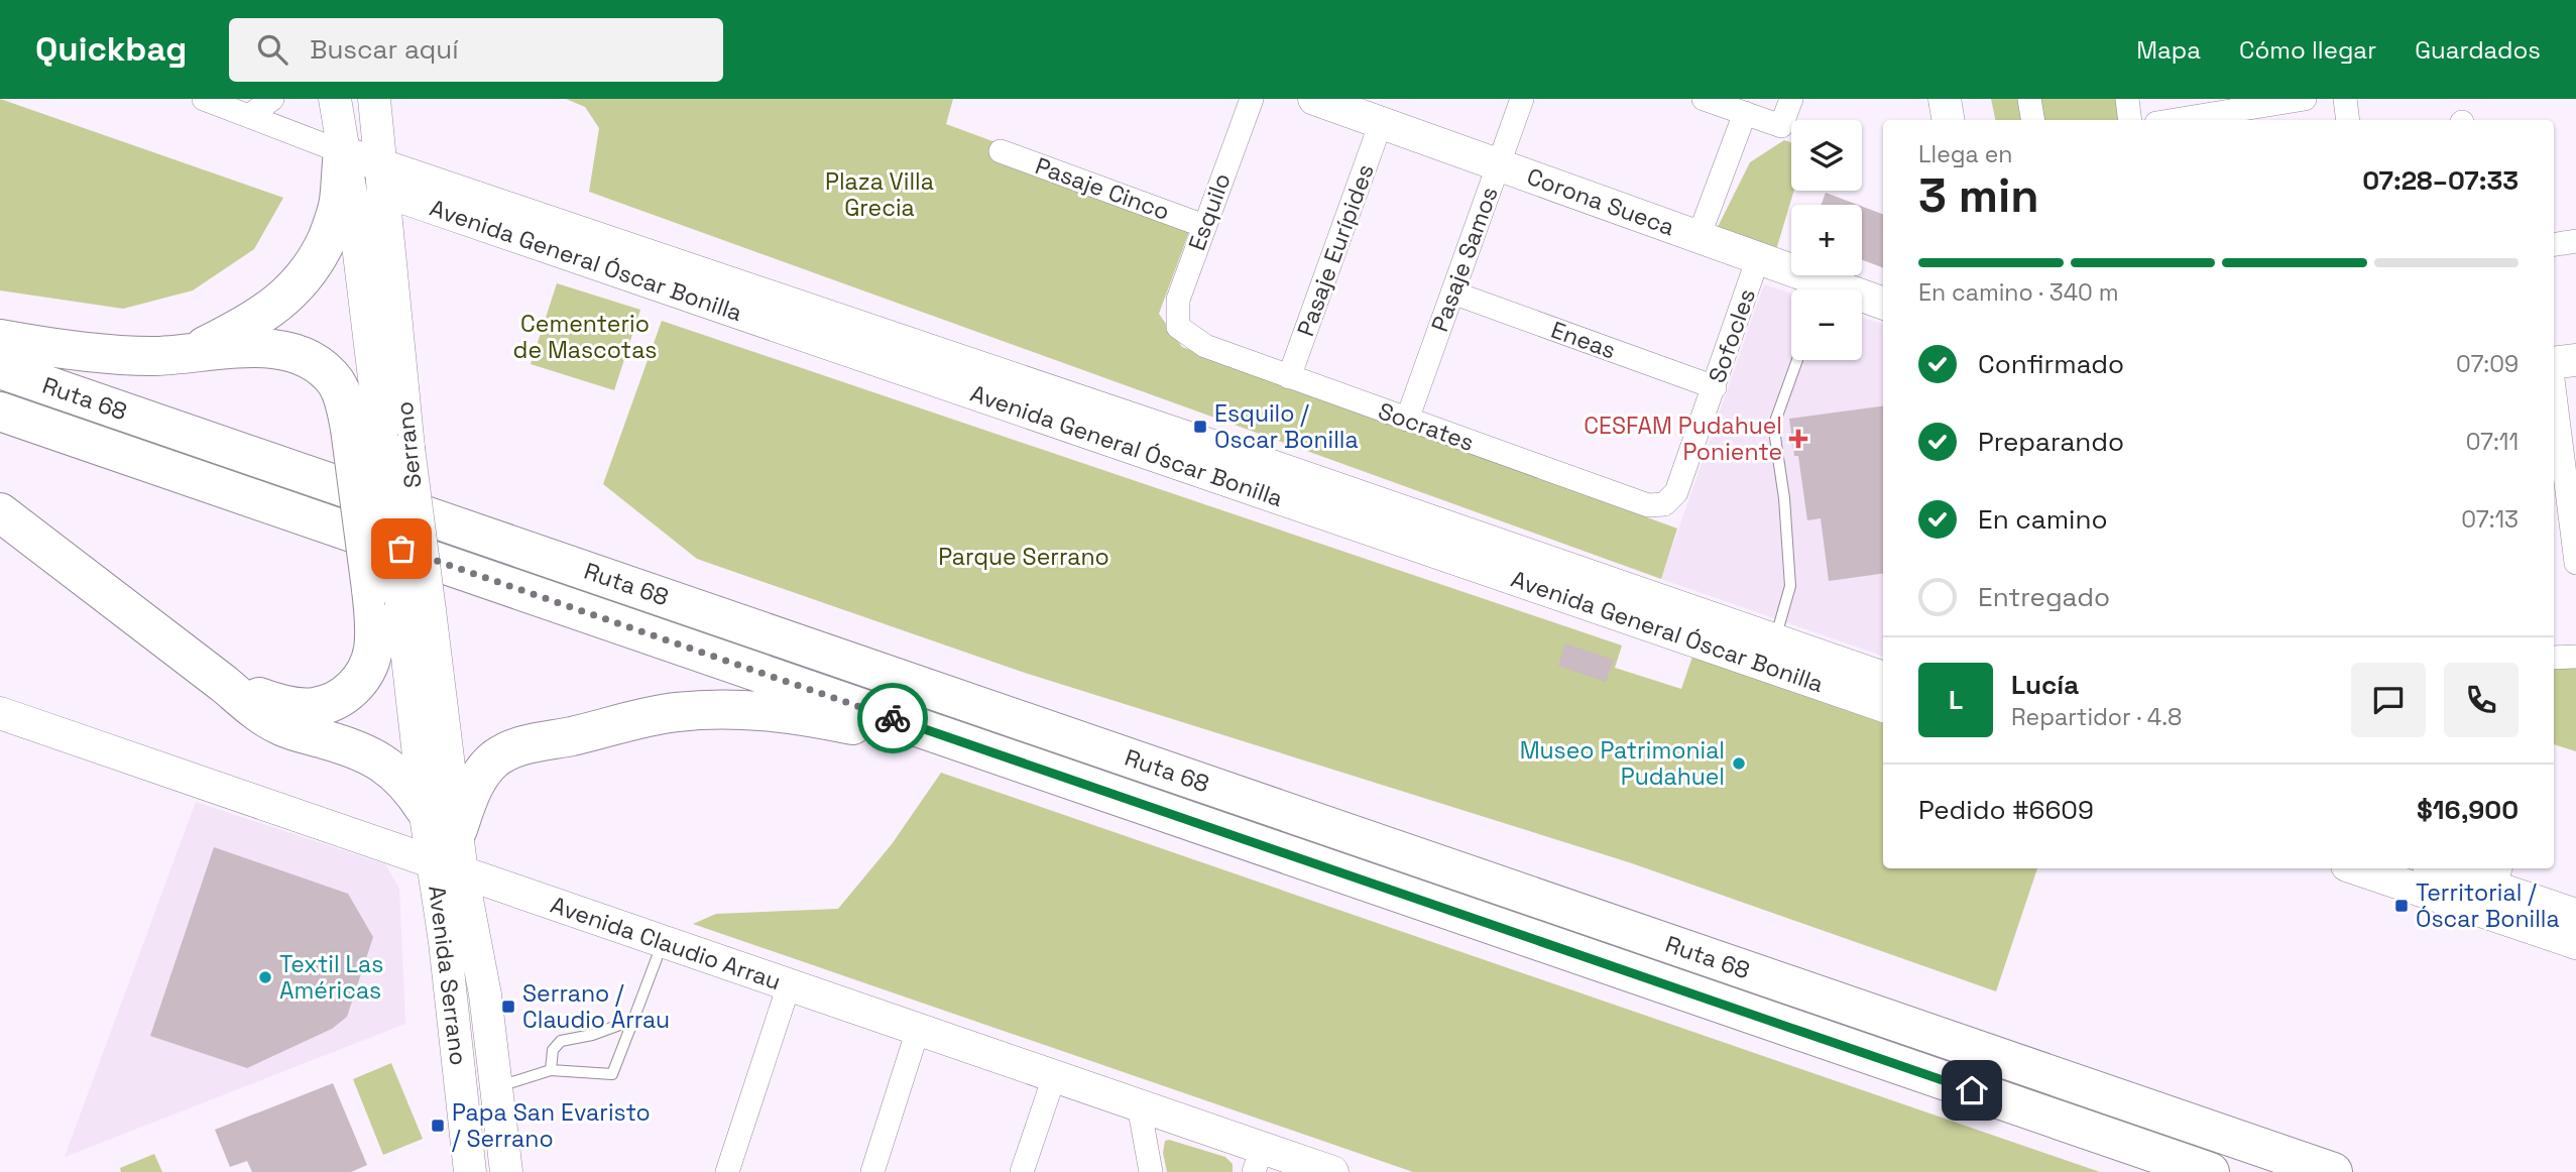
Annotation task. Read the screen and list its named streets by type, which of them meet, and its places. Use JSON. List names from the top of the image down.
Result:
{
  "streets": {
    "highway": ["Ruta 68"],
    "street": [
      "Pasaje Cinco",
      "Corona Sueca",
      "Esquilo",
      "Pasaje Eurípides",
      "Pasaje Samos",
      "Avenida General Óscar Bonilla",
      "Sofocles",
      "Eneas",
      "Socrates",
      "Serrano",
      "Avenida Claudio Arrau",
      "Avenida Serrano"
    ]
  },
  "crossings": [
    ["Pasaje Cinco", "Esquilo"],
    ["Corona Sueca", "Pasaje Eurípides"],
    ["Corona Sueca", "Pasaje Samos"],
    ["Corona Sueca", "Sofocles"],
    ["Esquilo", "Socrates"],
    ["Pasaje Eurípides", "Socrates"],
    ["Pasaje Samos", "Eneas"],
    ["Pasaje Samos", "Socrates"],
    ["Avenida General Óscar Bonilla", "Serrano"],
    ["Sofocles", "Eneas"],
    ["Sofocles", "Socrates"],
    ["Serrano", "Avenida Claudio Arrau"],
    ["Serrano", "Avenida Serrano"],
    ["Avenida Claudio Arrau", "Avenida Serrano"]
  ],
  "parks": ["Plaza Villa Grecia", "Cementerio de Mascotas", "Parque Serrano"],
  "places": {
    "transit": [
      "Esquilo / Oscar Bonilla",
      "Territorial / Óscar Bonilla",
      "Serrano / Claudio Arrau",
      "Papa San Evaristo / Serrano"
    ],
    "health": ["CESFAM Pudahuel Poniente"],
    "other": ["Museo Patrimonial Pudahuel", "Textil Las Américas"]
  },
  "page": {
    "header": "Quickbag",
    "search": "Buscar aquí",
    "nav": ["Mapa", "Cómo llegar", "Guardados"],
    "map_buttons": ["+", "−"],
    "heading": ["3 min", "Llega en", "07:28–07:33"],
    "panel": [
      "Lucía",
      "Repartidor · 4.8",
      "Pedido #6609",
      "$16,900"
    ],
    "bar": "En camino · 340 m",
    "list": [
      ["Confirmado", "07:09"],
      ["Preparando", "07:11"],
      ["En camino", "07:13"],
      "Entregado"
    ],
    "round": "L"
  }
}
